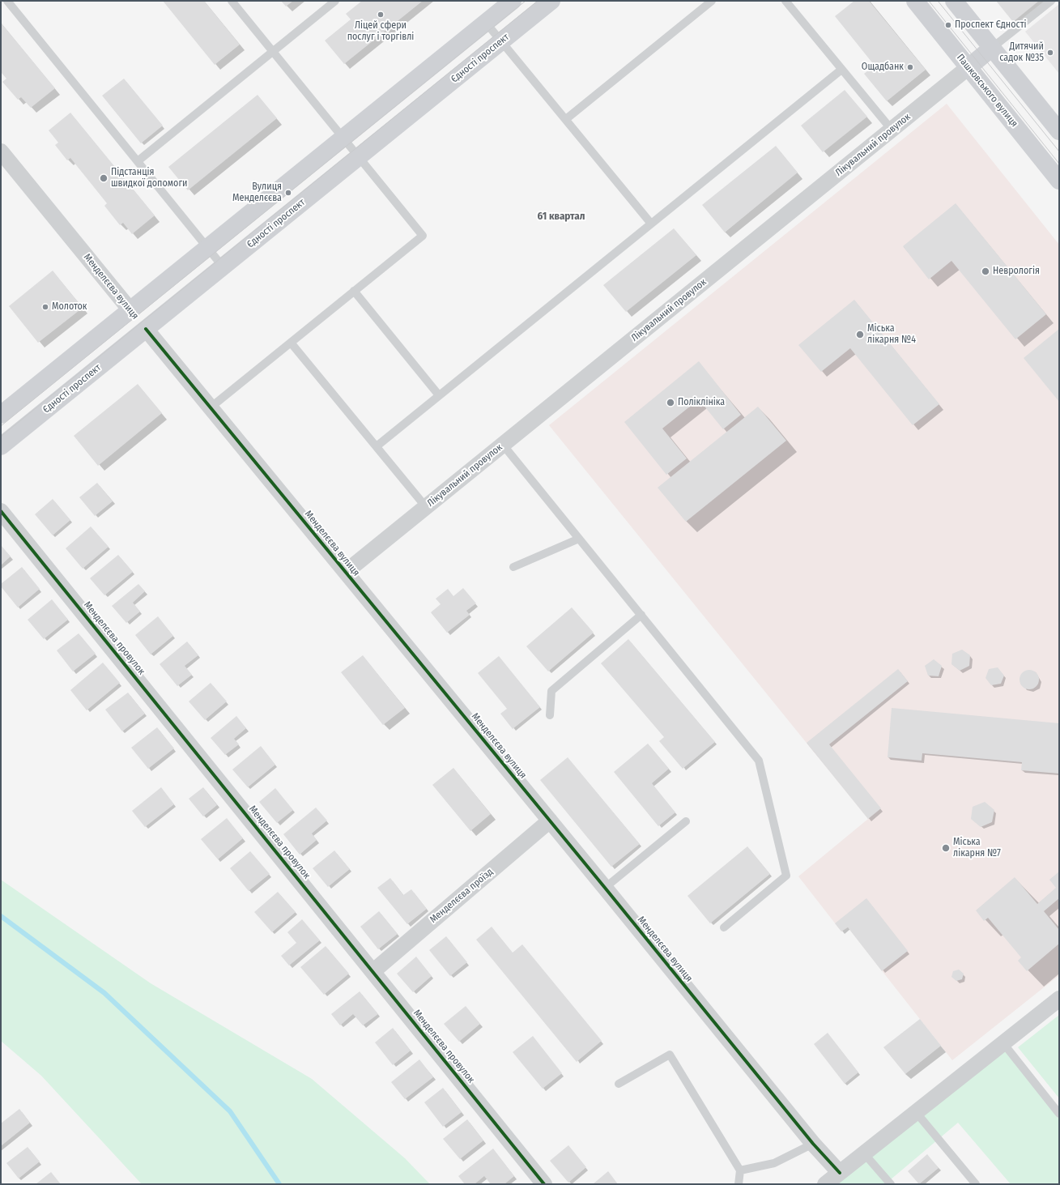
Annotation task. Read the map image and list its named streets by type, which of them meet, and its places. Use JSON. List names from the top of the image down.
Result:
{
  "streets": {
    "main road": [
      "Єдності проспект",
      "Пашковського вулиця",
      "Лікувальний провулок",
      "Менделєєва вулиця"
    ],
    "street": ["Менделєєва провулок", "Менделєєва проїзд"]
  },
  "crossings": [
    ["Єдності проспект", "Менделєєва вулиця"],
    ["Пашковського вулиця", "Лікувальний провулок"],
    ["Лікувальний провулок", "Менделєєва вулиця"],
    ["Менделєєва вулиця", "Менделєєва проїзд"],
    ["Менделєєва провулок", "Менделєєва проїзд"]
  ],
  "districts": ["61 квартал"],
  "places": [
    "Ліцей сфери послуг і торгівлі",
    "Проспект Єдності",
    "Дитячий садок №35",
    "Ощадбанк",
    "Підстанція швидкої допомоги",
    "Вулиця Менделєєва",
    "Неврологія",
    "Молоток",
    "Міська лікарня №4",
    "Поліклініка",
    "Міська лікарня №7"
  ]
}
